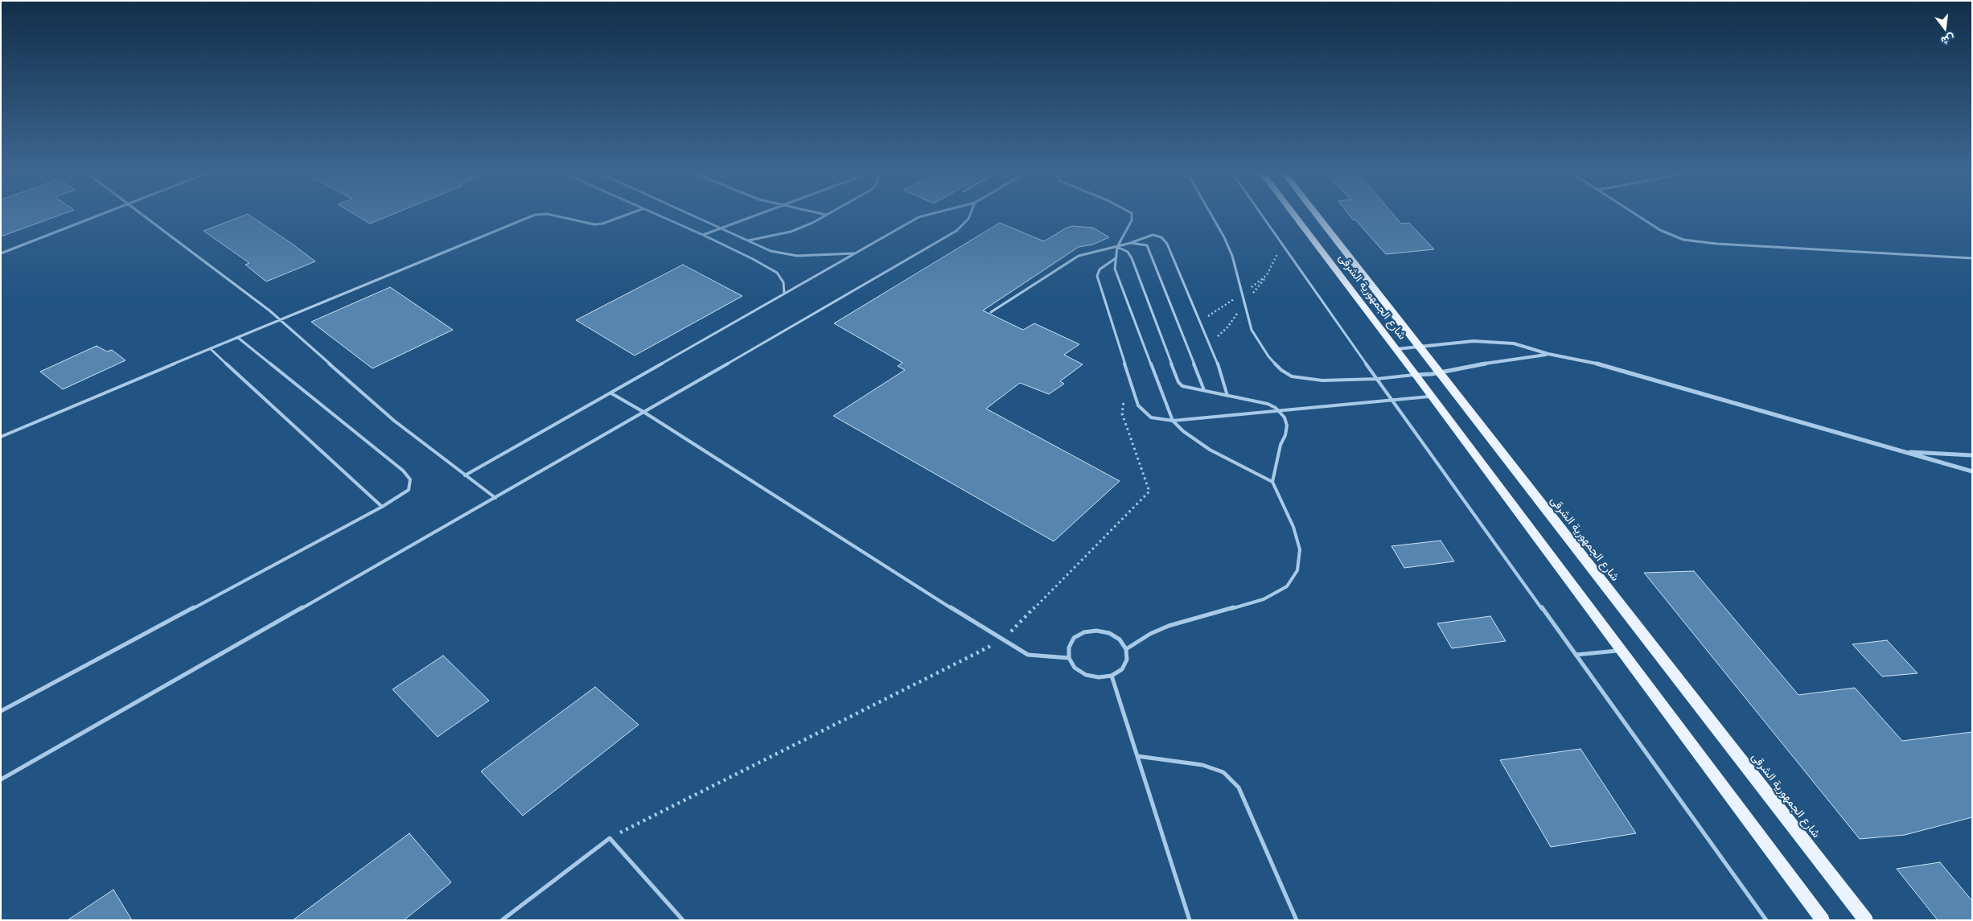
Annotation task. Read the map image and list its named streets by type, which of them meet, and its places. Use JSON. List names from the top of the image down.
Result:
{
  "streets": {
    "main road": ["شارع الجمهورية الشرقى"]
  },
  "north": "bottom"
}
